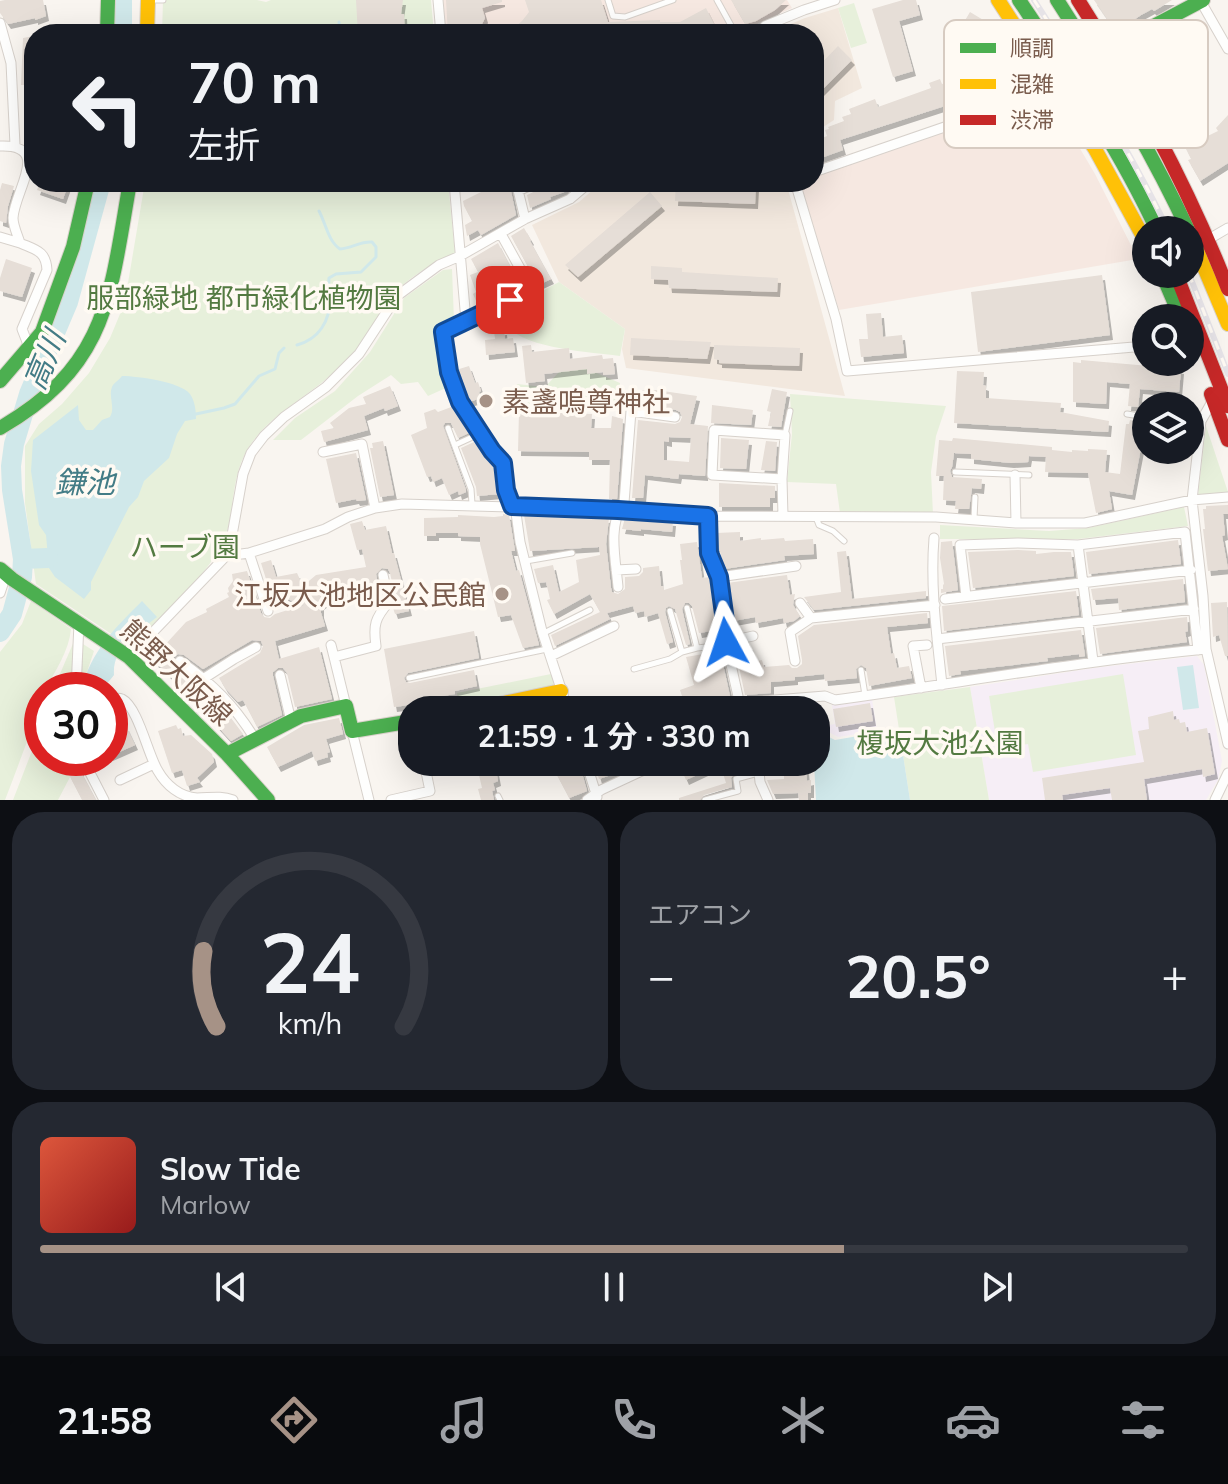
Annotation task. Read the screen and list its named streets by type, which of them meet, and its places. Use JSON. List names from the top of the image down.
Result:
{
  "streets": {
    "main road": ["熊野大阪線"]
  },
  "water": ["高川", "鎌池"],
  "parks": ["服部緑地 都市緑化植物園", "ハーブ園", "榎坂大池公園"],
  "places": ["素盞嗚尊神社", "江坂大池地区公民館"],
  "legend": ["順調", "混雑", "渋滞"],
  "page": {
    "turn": ["70 m", "左折"],
    "limit": "30",
    "trip": "21:59 · 1 分 · 330 m",
    "tile": "エアコン",
    "heat": ["−", "20.5°", "+"],
    "song": ["Slow Tide", "Marlow"],
    "tabs": "21:58",
    "gauge": ["24", "km/h"]
  }
}
